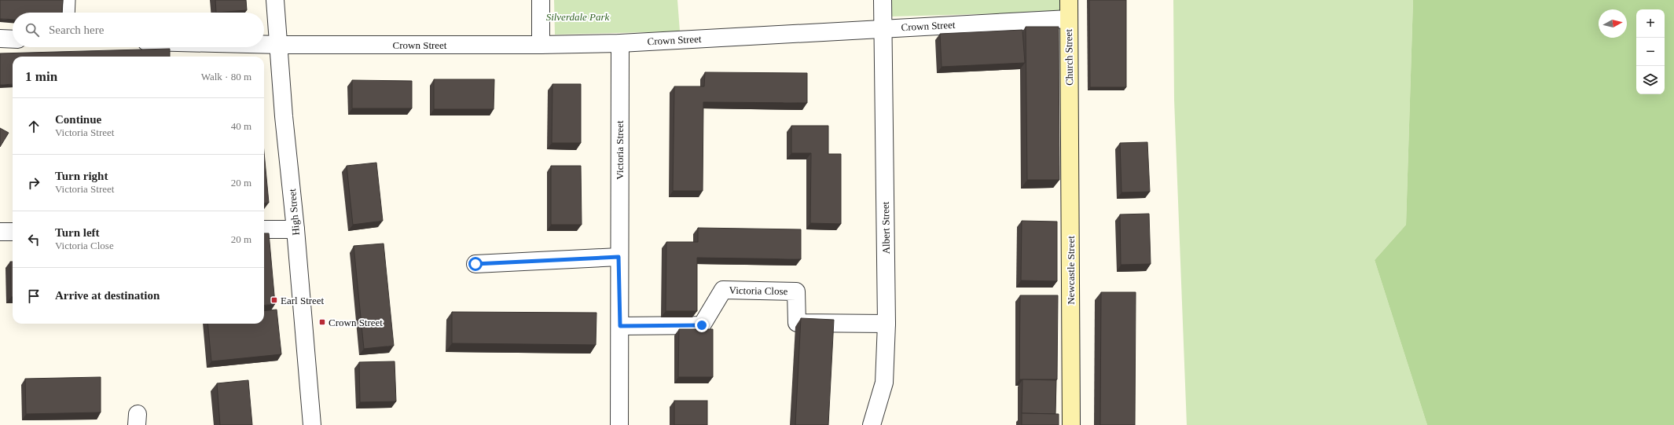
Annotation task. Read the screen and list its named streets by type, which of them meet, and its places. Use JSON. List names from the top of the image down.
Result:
{
  "streets": {
    "main road": ["Church Street", "Newcastle Street"],
    "street": [
      "Crown Street",
      "Victoria Street",
      "High Street",
      "Albert Street",
      "Victoria Close"
    ]
  },
  "crossings": [
    ["Crown Street", "Church Street"],
    ["Crown Street", "Victoria Street"],
    ["Crown Street", "High Street"],
    ["Crown Street", "Albert Street"],
    ["Church Street", "Newcastle Street"],
    ["Victoria Street", "Victoria Close"],
    ["Albert Street", "Victoria Close"]
  ],
  "parks": ["Silverdale Park"],
  "places": {
    "transit": ["Earl Street", "Crown Street"]
  },
  "north": "right",
  "page": {
    "map_buttons": ["+", "−"],
    "search": "Search here",
    "heading": ["1 min", "Walk · 80 m"],
    "list": [
      ["Continue", "Victoria Street", "40 m"],
      ["Turn right", "Victoria Street", "20 m"],
      ["Turn left", "Victoria Close", "20 m"],
      "Arrive at destination"
    ]
  }
}
